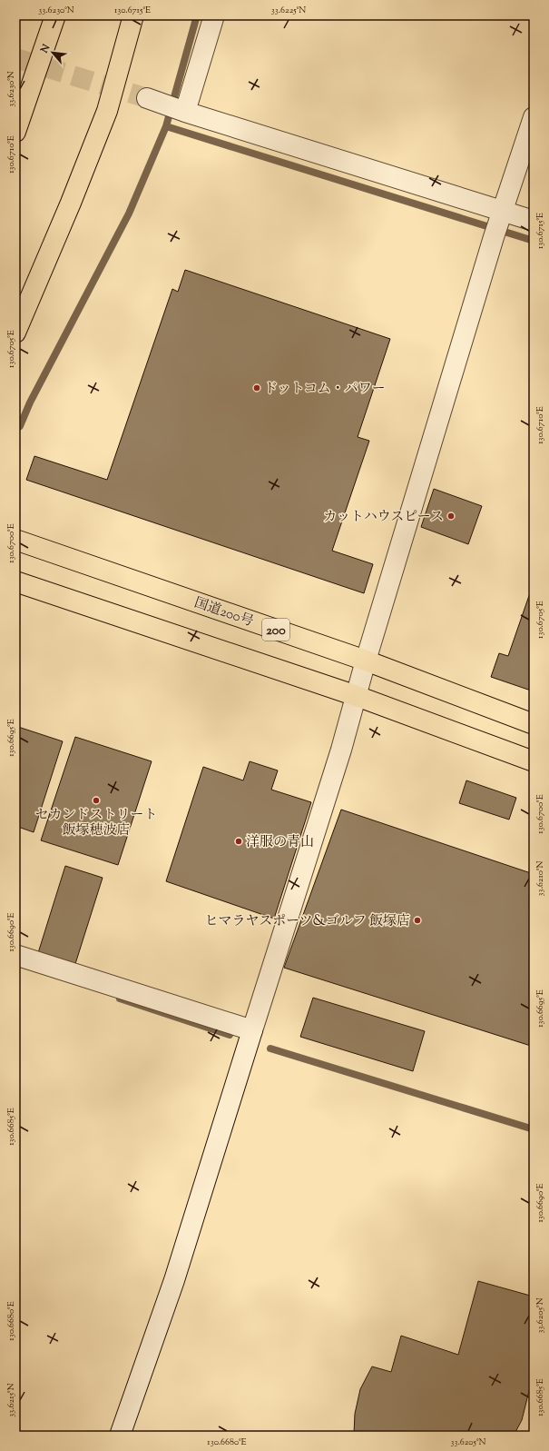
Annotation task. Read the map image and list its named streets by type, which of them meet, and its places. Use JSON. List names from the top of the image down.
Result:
{
  "streets": {
    "highway": ["国道200号", "200"]
  },
  "places": [
    "ドットコム・パワー",
    "カットハウスピース",
    "セカンドストリート 飯塚穂波店",
    "洋服の青山",
    "ヒマラヤスポーツ&ゴルフ 飯塚店"
  ],
  "north": "top left",
  "coordinates": [
    "33.6230°N",
    "130.6715°E",
    "33.6225°N",
    "130.6710°E",
    "130.6705°E",
    "130.6700°E",
    "130.6695°E",
    "33.6210°N",
    "130.6690°E",
    "130.6685°E",
    "33.6205°N",
    "130.6680°E",
    "33.6215°N"
  ]
}
